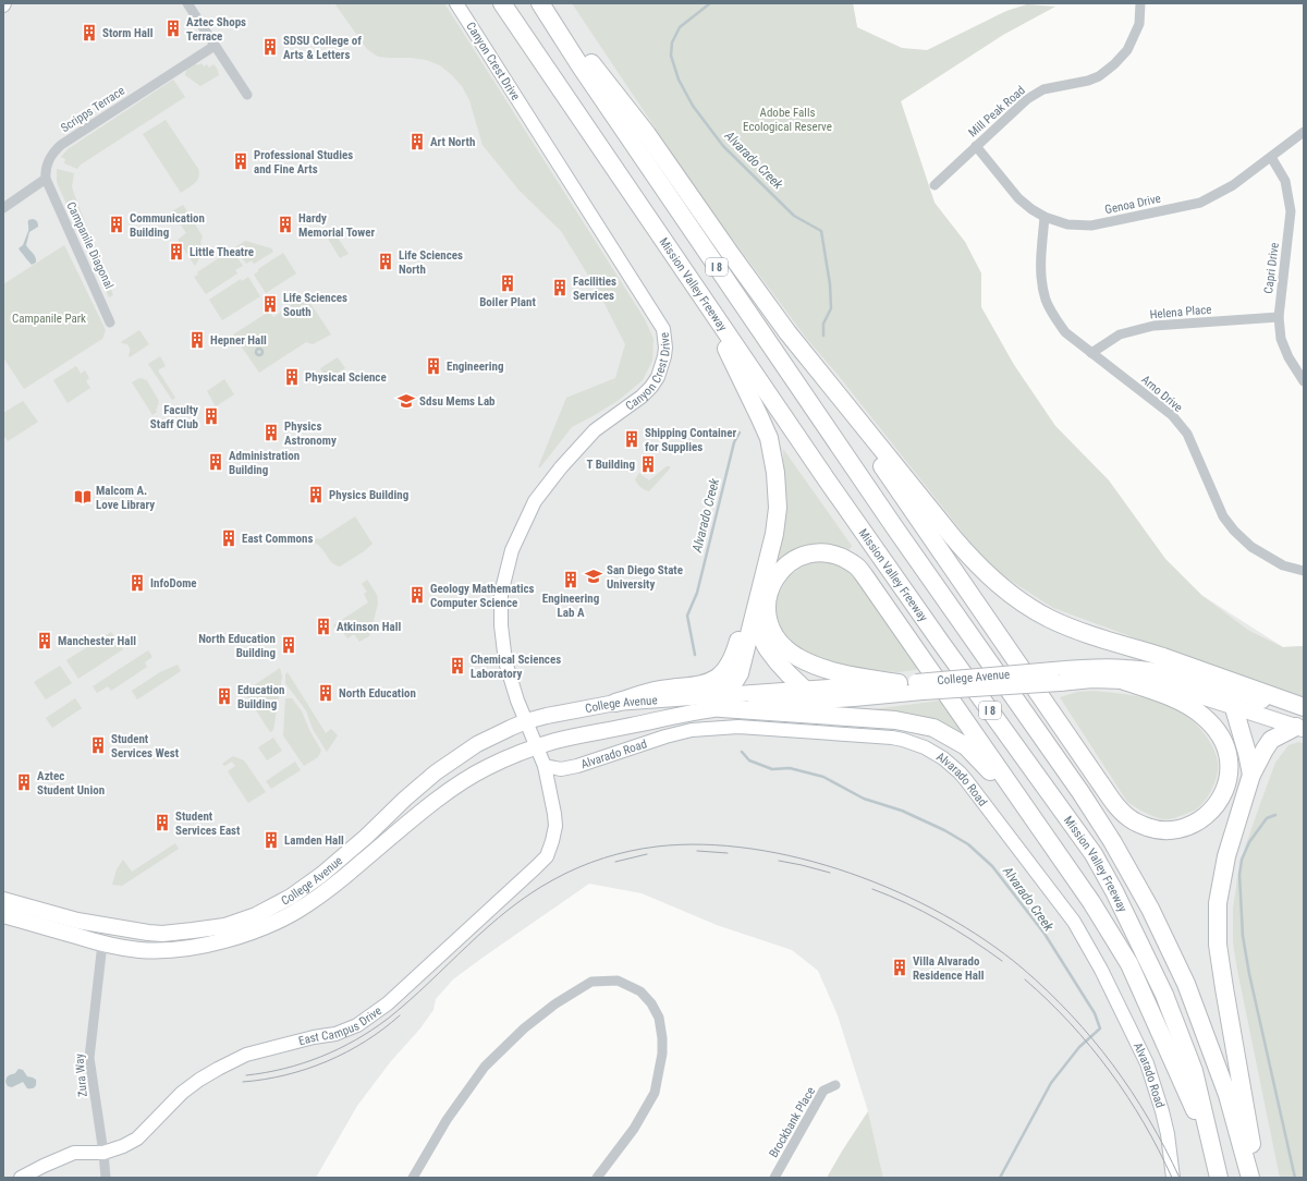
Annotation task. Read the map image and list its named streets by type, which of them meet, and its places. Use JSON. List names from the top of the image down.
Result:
{
  "streets": {
    "highway": ["I 8", "Mission Valley Freeway"],
    "main road": ["College Avenue"],
    "street": [
      "Canyon Crest Drive",
      "Scripps Terrace",
      "Mill Peak Road",
      "Genoa Drive",
      "Campanile Diagonal",
      "Capri Drive",
      "Helena Place",
      "Arno Drive",
      "Alvarado Road",
      "East Campus Drive",
      "Zura Way",
      "Brockbank Place"
    ]
  },
  "crossings": [
    ["Canyon Crest Drive", "College Avenue"],
    ["Scripps Terrace", "Campanile Diagonal"],
    ["Mill Peak Road", "Genoa Drive"],
    ["Genoa Drive", "Capri Drive"],
    ["Genoa Drive", "Arno Drive"],
    ["Capri Drive", "Helena Place"],
    ["Helena Place", "Arno Drive"],
    ["College Avenue", "Zura Way"],
    ["Alvarado Road", "East Campus Drive"],
    ["East Campus Drive", "Zura Way"]
  ],
  "water": ["Alvarado Creek"],
  "parks": ["Adobe Falls Ecological Reserve", "Campanile Park"],
  "places": {
    "building": [
      "Aztec Shops Terrace",
      "Storm Hall",
      "SDSU College of Arts & Letters",
      "Art North",
      "Professional Studies and Fine Arts",
      "Communication Building",
      "Hardy Memorial Tower",
      "Little Theatre",
      "Life Sciences North",
      "Boiler Plant",
      "Facilities Services",
      "Life Sciences South",
      "Hepner Hall",
      "Engineering",
      "Physical Science",
      "Faculty Staff Club",
      "Physics Astronomy",
      "Shipping Container for Supplies",
      "Administration Building",
      "T Building",
      "Physics Building",
      "East Commons",
      "Engineering Lab A",
      "InfoDome",
      "Geology Mathematics Computer Science",
      "Atkinson Hall",
      "Manchester Hall",
      "North Education Building",
      "Chemical Sciences Laboratory",
      "North Education",
      "Education Building",
      "Student Services West",
      "Aztec Student Union",
      "Student Services East",
      "Lamden Hall",
      "Villa Alvarado Residence Hall"
    ],
    "school or university": ["Sdsu Mems Lab", "San Diego State University"],
    "library": ["Malcom A. Love Library"]
  }
}
